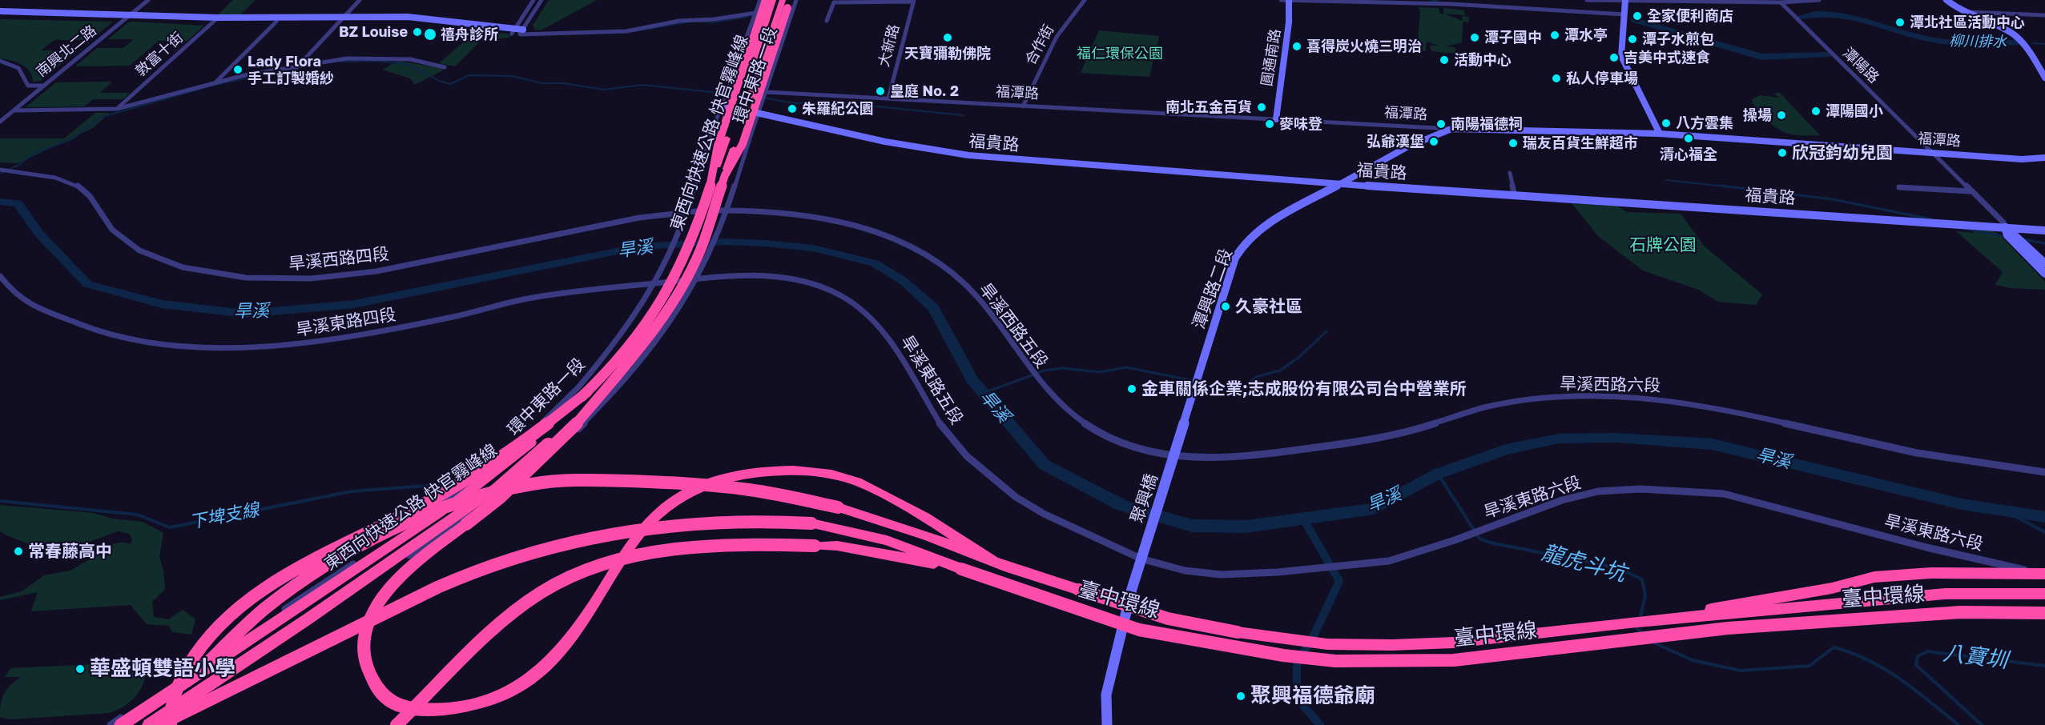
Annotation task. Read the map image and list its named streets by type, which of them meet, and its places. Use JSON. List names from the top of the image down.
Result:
{
  "streets": {
    "highway": ["東西向快速公路 快官霧峰線", "臺中環線"],
    "street": [
      "合作街",
      "大新路",
      "南興北二路",
      "敦富十街",
      "圓通南路",
      "潭陽路",
      "環中東路一段",
      "福潭路",
      "福貴路",
      "旱溪西路四段",
      "潭興路二段",
      "旱溪東路四段",
      "旱溪西路五段",
      "旱溪東路五段",
      "旱溪西路六段",
      "旱溪東路六段",
      "聚興橋"
    ]
  },
  "crossings": [
    ["合作街", "福潭路"],
    ["大新路", "福潭路"],
    ["圓通南路", "福潭路"],
    ["潭陽路", "福潭路"],
    ["潭陽路", "福貴路"],
    ["環中東路一段", "福潭路"],
    ["環中東路一段", "東西向快速公路 快官霧峰線"],
    ["環中東路一段", "福貴路"],
    ["福潭路", "潭興路二段"],
    ["福貴路", "潭興路二段"],
    ["旱溪西路四段", "旱溪西路五段"],
    ["潭興路二段", "旱溪西路五段"],
    ["潭興路二段", "旱溪西路六段"],
    ["潭興路二段", "聚興橋"],
    ["旱溪東路四段", "旱溪東路五段"],
    ["旱溪西路五段", "旱溪西路六段"],
    ["旱溪西路五段", "聚興橋"],
    ["旱溪東路五段", "旱溪東路六段"],
    ["旱溪東路五段", "聚興橋"],
    ["旱溪西路六段", "聚興橋"],
    ["旱溪東路六段", "聚興橋"]
  ],
  "water": [
    "柳川排水",
    "旱溪",
    "下埤支線",
    "龍虎斗坑",
    "八寶圳"
  ],
  "parks": ["福仁環保公園", "石牌公園"],
  "places": [
    "全家便利商店",
    "潭北社區活動中心",
    "BZ Louise",
    "禧舟診所",
    "潭水亭",
    "天寶彌勒佛院",
    "潭子國中",
    "潭子水煎包",
    "喜得炭火燒三明治",
    "吉美中式速食",
    "活動中心",
    "Lady Flora 手工訂製婚紗",
    "私人停車場",
    "皇庭 No. 2",
    "南北五金百貨",
    "朱羅紀公園",
    "潭陽國小",
    "操場",
    "八方雲集",
    "麥味登",
    "南陽福德祠",
    "清心福全",
    "弘爺漢堡",
    "瑞友百貨生鮮超市",
    "欣冠鈞幼兒園",
    "久豪社區",
    "金車關係企業;志成股份有限公司台中營業所",
    "常春藤高中",
    "華盛頓雙語小學",
    "聚興福德爺廟"
  ]
}
